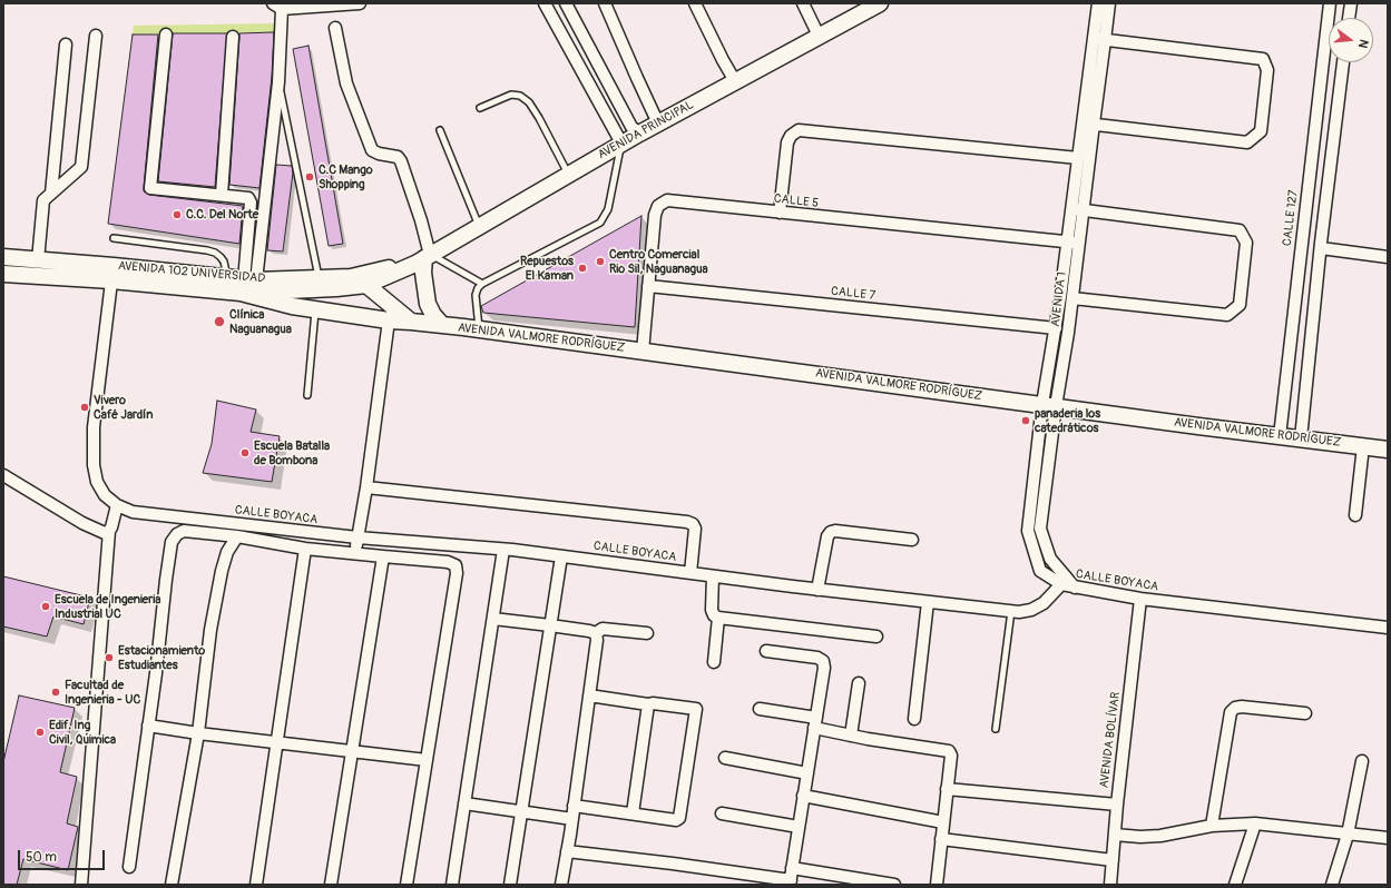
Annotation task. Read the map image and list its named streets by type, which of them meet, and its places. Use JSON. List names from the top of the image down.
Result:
{
  "streets": {
    "main road": ["AVENIDA PRINCIPAL", "AVENIDA 102 UNIVERSIDAD", "AVENIDA VALMORE RODRÍGUEZ"],
    "street": [
      "CALLE 5",
      "CALLE 127",
      "CALLE 7",
      "AVENIDA 1",
      "CALLE BOYACA",
      "AVENIDA BOLÍVAR"
    ]
  },
  "crossings": [
    ["AVENIDA PRINCIPAL", "AVENIDA 102 UNIVERSIDAD"],
    ["CALLE 5", "CALLE 7"],
    ["CALLE 5", "AVENIDA 1"],
    ["CALLE 5", "AVENIDA VALMORE RODRÍGUEZ"],
    ["CALLE 127", "AVENIDA VALMORE RODRÍGUEZ"],
    ["AVENIDA 102 UNIVERSIDAD", "AVENIDA VALMORE RODRÍGUEZ"],
    ["AVENIDA 102 UNIVERSIDAD", "CALLE BOYACA"],
    ["CALLE 7", "AVENIDA 1"],
    ["AVENIDA 1", "AVENIDA VALMORE RODRÍGUEZ"],
    ["AVENIDA 1", "CALLE BOYACA"],
    ["CALLE BOYACA", "AVENIDA BOLÍVAR"]
  ],
  "places": [
    "C.C Mango Shopping",
    "C.C. Del Norte",
    "Centro Comercial Rio Sil, Naguanagua",
    "Repuestos El Kaman",
    "Clínica Naguanagua",
    "Vivero Café Jardín",
    "panaderia los catedráticos",
    "Escuela Batalla de Bombona",
    "Escuela de Ingenieria Industrial UC",
    "Estacionamiento Estudiantes",
    "Facultad de Ingenieria - UC",
    "Edif. Ing Civil, Quimica"
  ],
  "scale_bar": "50 m",
  "north": "right"
}
